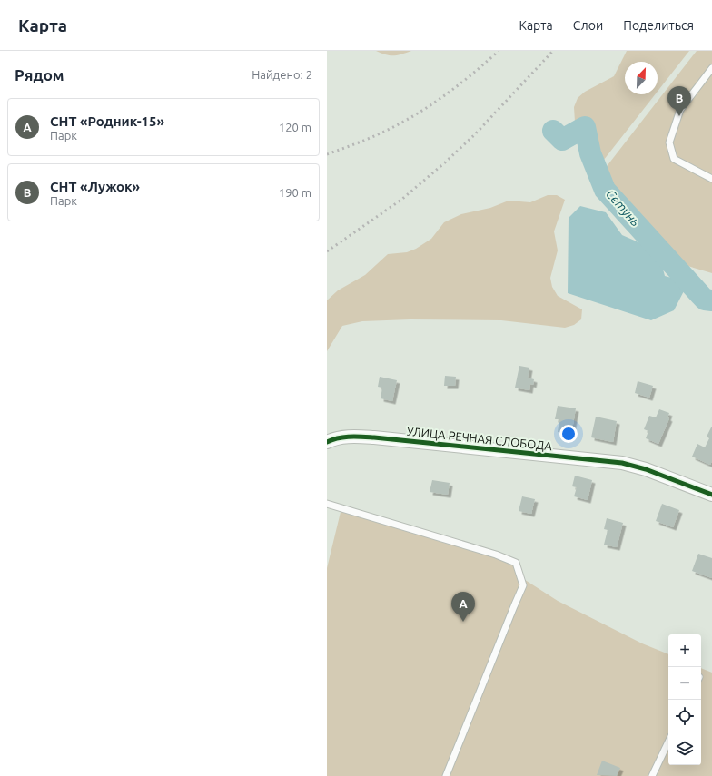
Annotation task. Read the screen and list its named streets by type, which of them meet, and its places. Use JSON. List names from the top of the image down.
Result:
{
  "streets": {
    "street": ["УЛИЦА РЕЧНАЯ СЛОБОДА"]
  },
  "water": ["Сетунь"],
  "north": "top right",
  "page": {
    "header": "Карта",
    "nav": ["Карта", "Слои", "Поделиться"],
    "heading": ["Рядом", "Найдено: 2"],
    "pins": ["B", "A"],
    "list": [
      {
        "mark": "A",
        "name": "СНТ «Родник-15»",
        "note": "Парк",
        "value": "120 m"
      },
      {
        "mark": "B",
        "name": "СНТ «Лужок»",
        "note": "Парк",
        "value": "190 m"
      }
    ],
    "map_buttons": ["+", "−"]
  }
}
